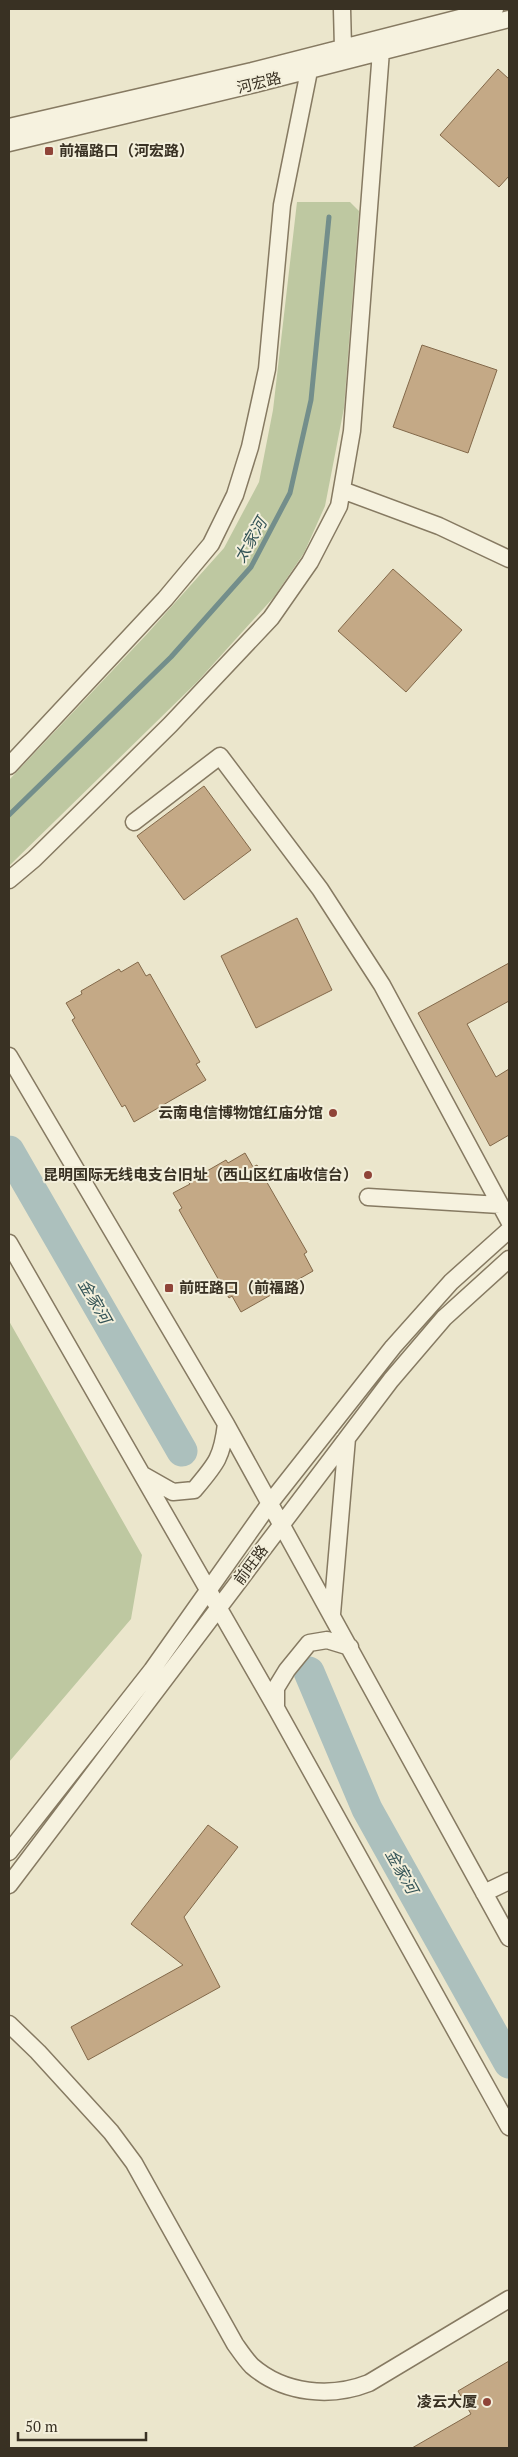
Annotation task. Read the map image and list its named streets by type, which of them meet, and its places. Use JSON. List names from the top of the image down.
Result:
{
  "streets": {
    "street": ["河宏路", "前旺路"]
  },
  "water": ["太家河", "金家河"],
  "places": {
    "transit": ["前福路口（河宏路）", "前旺路口（前福路）"],
    "other": ["云南电信博物馆红庙分馆", "昆明国际无线电支台旧址（西山区红庙收信台）", "凌云大厦"]
  },
  "scale_bar": "50 m"
}
